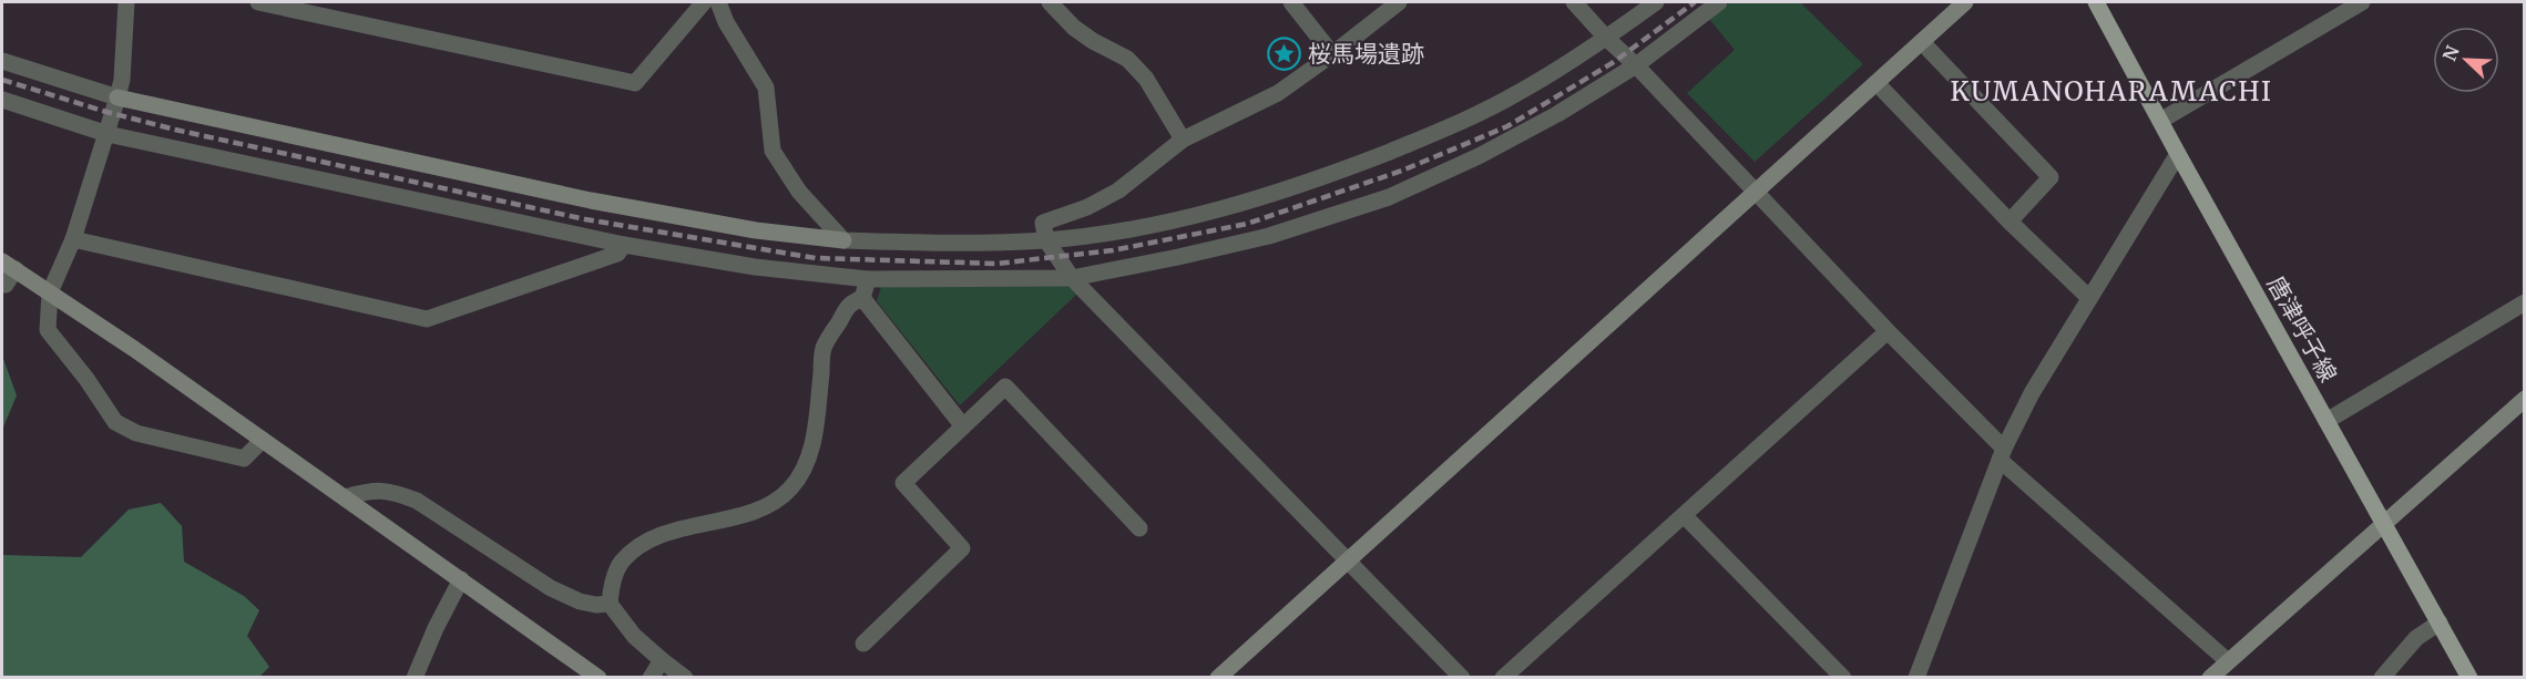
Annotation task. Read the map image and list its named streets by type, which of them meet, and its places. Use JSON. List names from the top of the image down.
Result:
{
  "streets": {
    "main road": ["唐津呼子線"]
  },
  "districts": ["KUMANOHARAMACHI"],
  "places": {
    "place": ["桜馬場遺跡"]
  },
  "north": "top left"
}
